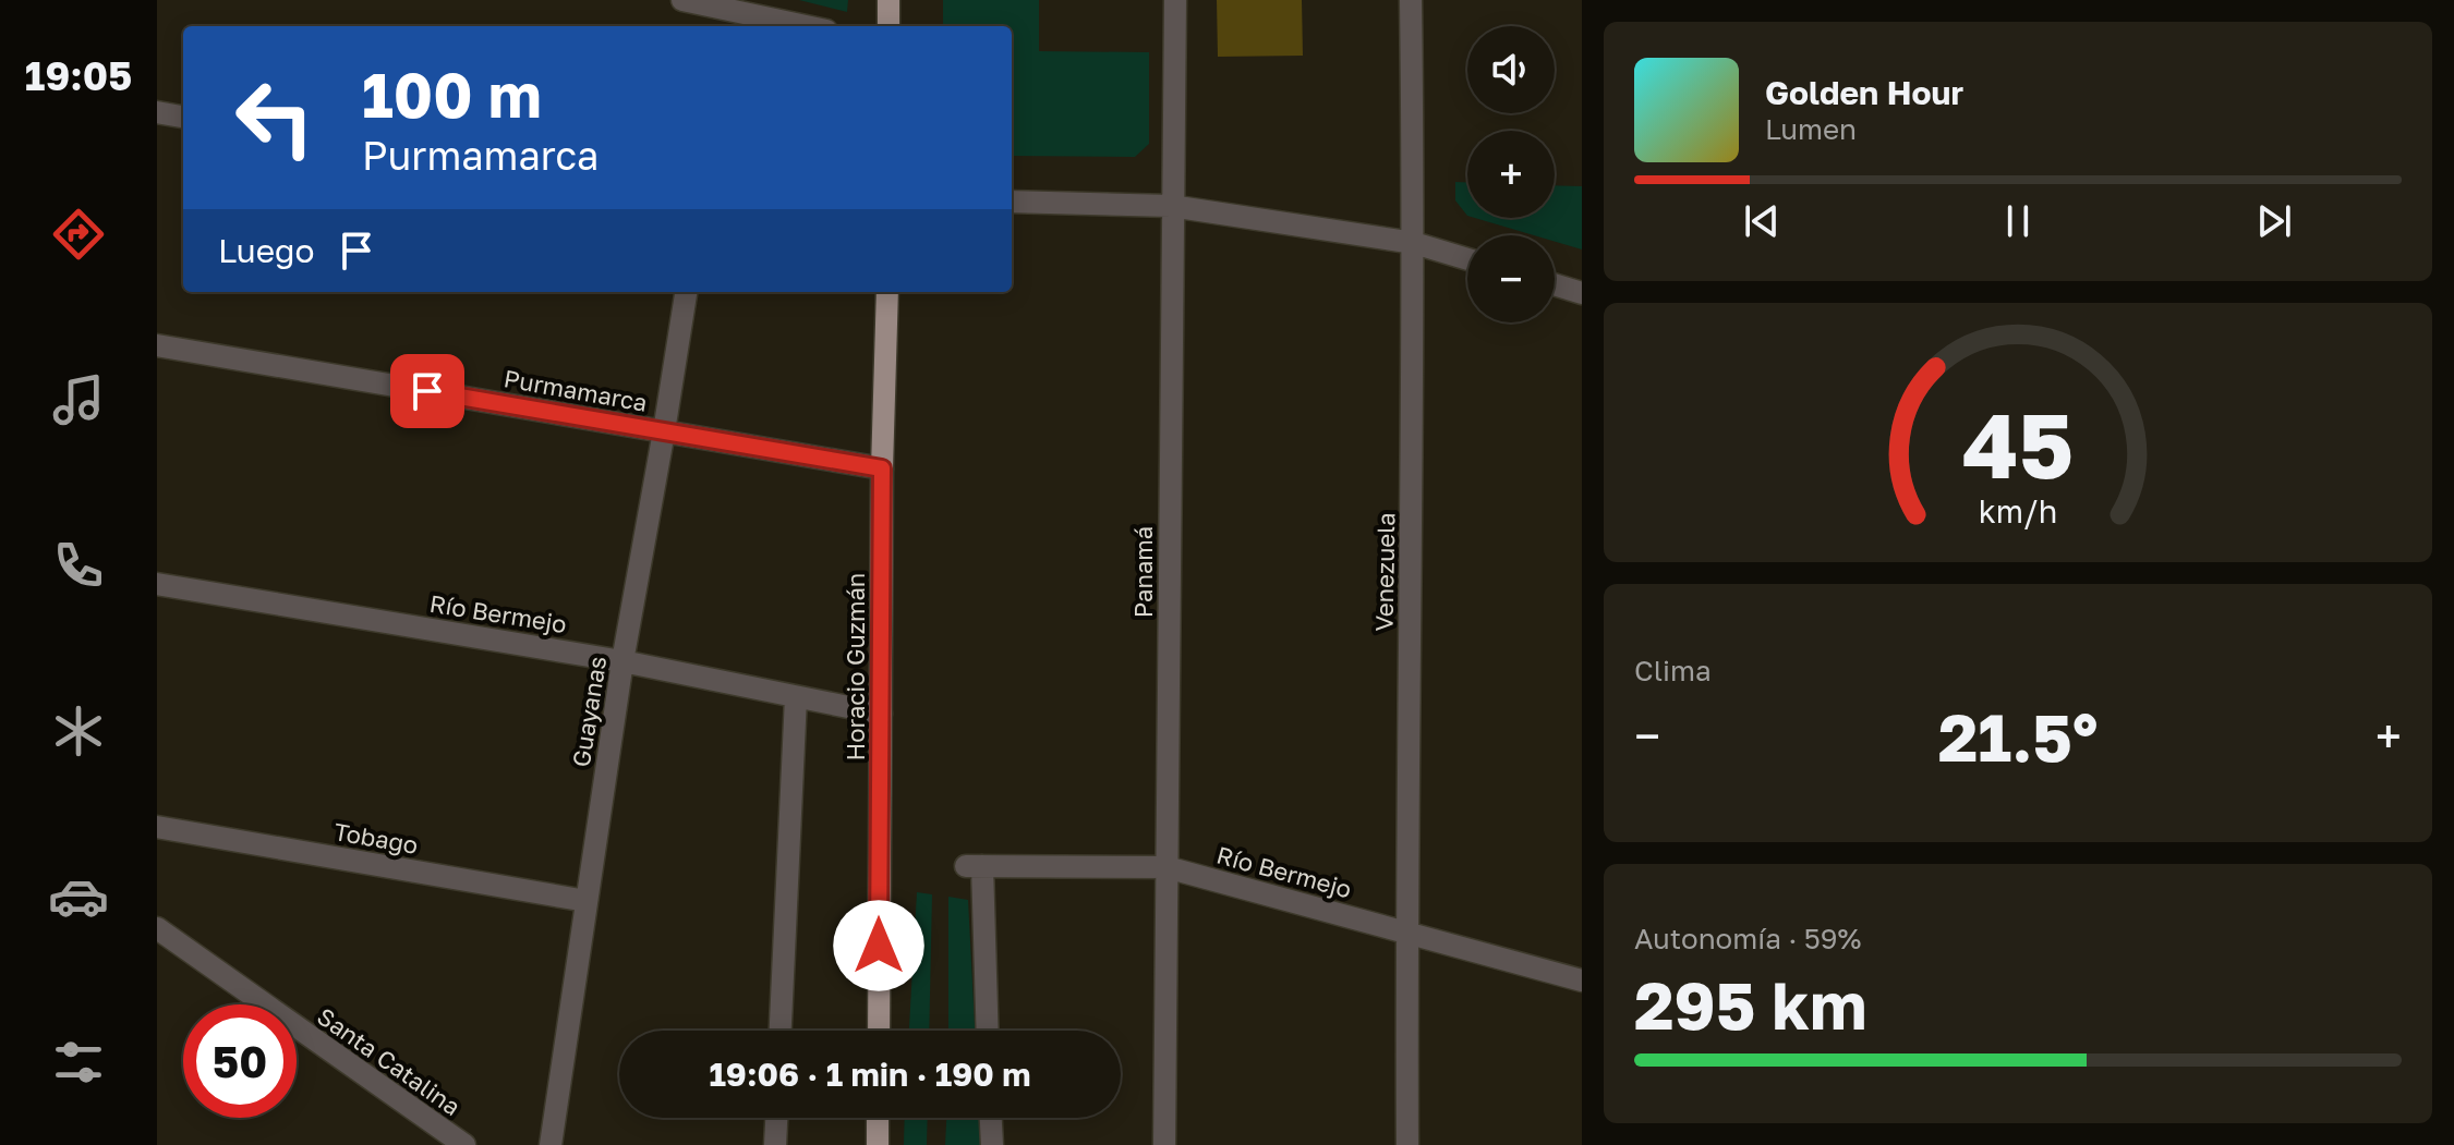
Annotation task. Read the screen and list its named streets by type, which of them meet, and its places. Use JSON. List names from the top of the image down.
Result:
{
  "streets": {
    "main road": ["Horacio Guzmán"],
    "street": [
      "Purmamarca",
      "Panamá",
      "Venezuela",
      "Río Bermejo",
      "Guayanas",
      "Tobago",
      "Santa Catalina"
    ]
  },
  "crossings": [
    ["Purmamarca", "Horacio Guzmán"],
    ["Purmamarca", "Guayanas"],
    ["Panamá", "Río Bermejo"],
    ["Venezuela", "Río Bermejo"],
    ["Río Bermejo", "Horacio Guzmán"],
    ["Río Bermejo", "Guayanas"],
    ["Guayanas", "Tobago"]
  ],
  "page": {
    "tabs": "19:05",
    "map_buttons": ["+", "−"],
    "turn": ["100 m", "Purmamarca"],
    "song": ["Golden Hour", "Lumen"],
    "then": "Luego",
    "tile": [
      "Clima",
      ["Autonomía · 59%", "295 km"]
    ],
    "heat": ["−", "21.5°", "+"],
    "limit": "50",
    "trip": "19:06 · 1 min · 190 m",
    "gauge": ["45", "km/h"]
  }
}
